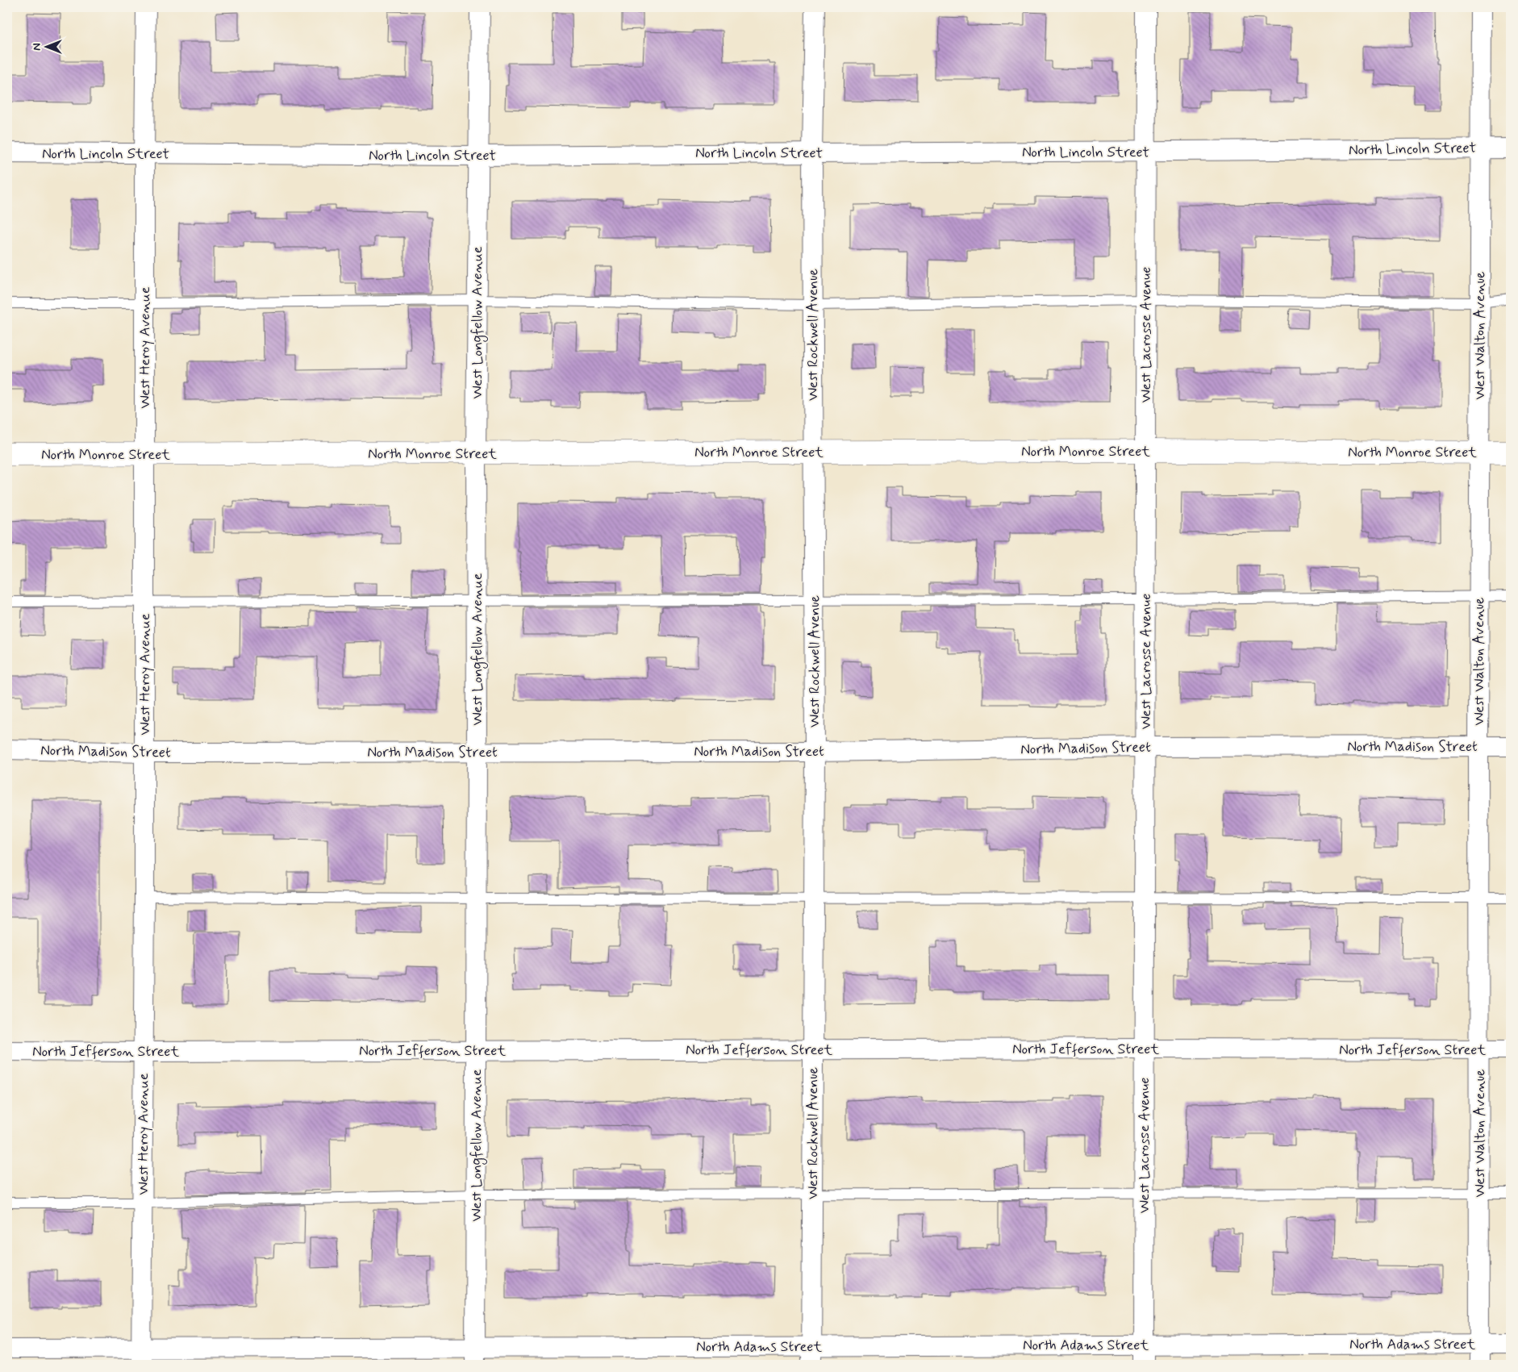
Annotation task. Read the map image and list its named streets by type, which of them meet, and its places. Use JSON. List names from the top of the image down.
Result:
{
  "streets": {
    "main road": ["North Monroe Street"],
    "street": [
      "North Lincoln Street",
      "West Longfellow Avenue",
      "West Rockwell Avenue",
      "West Lacrosse Avenue",
      "West Walton Avenue",
      "West Heroy Avenue",
      "North Madison Street",
      "North Jefferson Street",
      "North Adams Street"
    ]
  },
  "crossings": [
    ["North Lincoln Street", "West Longfellow Avenue"],
    ["North Lincoln Street", "West Rockwell Avenue"],
    ["North Lincoln Street", "West Lacrosse Avenue"],
    ["North Lincoln Street", "West Walton Avenue"],
    ["North Lincoln Street", "West Heroy Avenue"],
    ["West Longfellow Avenue", "North Monroe Street"],
    ["West Longfellow Avenue", "North Madison Street"],
    ["West Longfellow Avenue", "North Jefferson Street"],
    ["West Longfellow Avenue", "North Adams Street"],
    ["West Rockwell Avenue", "North Monroe Street"],
    ["West Rockwell Avenue", "North Madison Street"],
    ["West Rockwell Avenue", "North Jefferson Street"],
    ["West Rockwell Avenue", "North Adams Street"],
    ["West Lacrosse Avenue", "North Monroe Street"],
    ["West Lacrosse Avenue", "North Madison Street"],
    ["West Lacrosse Avenue", "North Jefferson Street"],
    ["West Lacrosse Avenue", "North Adams Street"],
    ["West Walton Avenue", "North Monroe Street"],
    ["West Walton Avenue", "North Madison Street"],
    ["West Walton Avenue", "North Jefferson Street"],
    ["West Walton Avenue", "North Adams Street"],
    ["West Heroy Avenue", "North Monroe Street"],
    ["West Heroy Avenue", "North Madison Street"],
    ["West Heroy Avenue", "North Jefferson Street"],
    ["West Heroy Avenue", "North Adams Street"]
  ],
  "north": "left"
}
